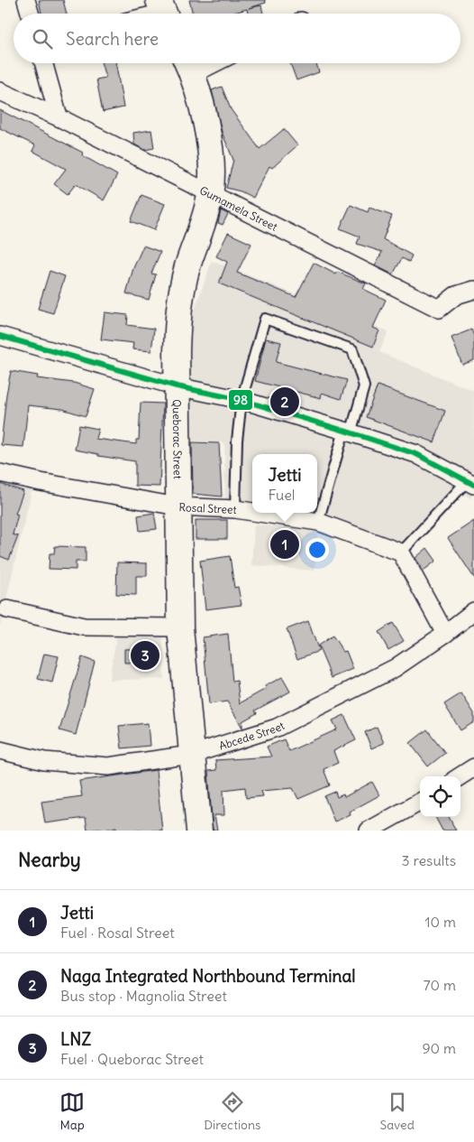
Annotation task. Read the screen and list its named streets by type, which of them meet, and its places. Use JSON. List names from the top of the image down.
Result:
{
  "streets": {
    "street": [
      "Gumamela Street",
      "Queborac Street",
      "Rosal Street",
      "Abcede Street"
    ]
  },
  "crossings": [
    ["Gumamela Street", "Queborac Street"],
    ["Queborac Street", "Rosal Street"],
    ["Queborac Street", "Abcede Street"]
  ],
  "lines": ["transit line 98"],
  "page": {
    "search": "Search here",
    "pins": ["2", "1", "3"],
    "popup": ["Jetti", "Fuel"],
    "heading": ["Nearby", "3 results"],
    "list": [
      {
        "mark": "1",
        "name": "Jetti",
        "note": "Fuel · Rosal Street",
        "value": "10 m"
      },
      {
        "mark": "2",
        "name": "Naga Integrated Northbound Terminal",
        "note": "Bus stop · Magnolia Street",
        "value": "70 m"
      },
      {
        "mark": "3",
        "name": "LNZ",
        "note": "Fuel · Queborac Street",
        "value": "90 m"
      }
    ],
    "nav": ["Map", "Directions", "Saved"]
  }
}
